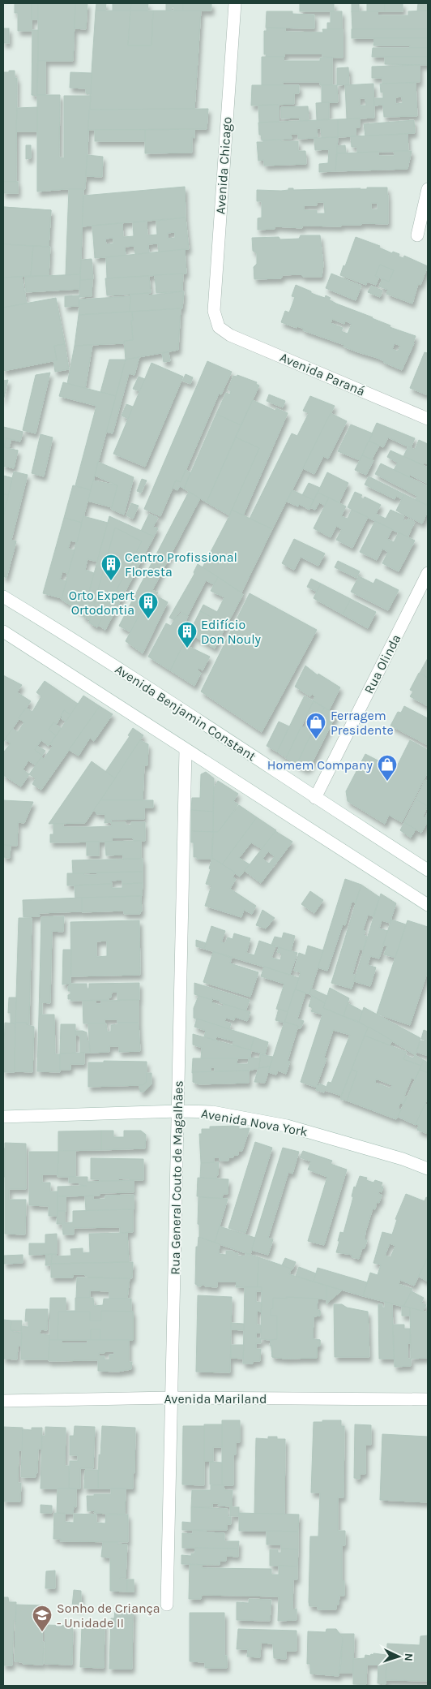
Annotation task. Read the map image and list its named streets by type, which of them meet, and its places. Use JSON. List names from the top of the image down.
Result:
{
  "streets": {
    "street": [
      "Avenida Chicago",
      "Avenida Paraná",
      "Rua Olinda",
      "Avenida Benjamin Constant",
      "Avenida Nova York",
      "Rua General Couto de Magalhães",
      "Avenida Mariland"
    ]
  },
  "crossings": [
    ["Avenida Chicago", "Avenida Paraná"],
    ["Rua Olinda", "Avenida Benjamin Constant"],
    ["Avenida Nova York", "Rua General Couto de Magalhães"],
    ["Rua General Couto de Magalhães", "Avenida Mariland"]
  ],
  "places": {
    "building": ["Centro Profissional Floresta", "Orto Expert Ortodontia", "Edifício Don Nouly"],
    "shop": ["Ferragem Presidente", "Homem Company"],
    "school or university": ["Sonho de Criança - Unidade II"]
  },
  "north": "right"
}
